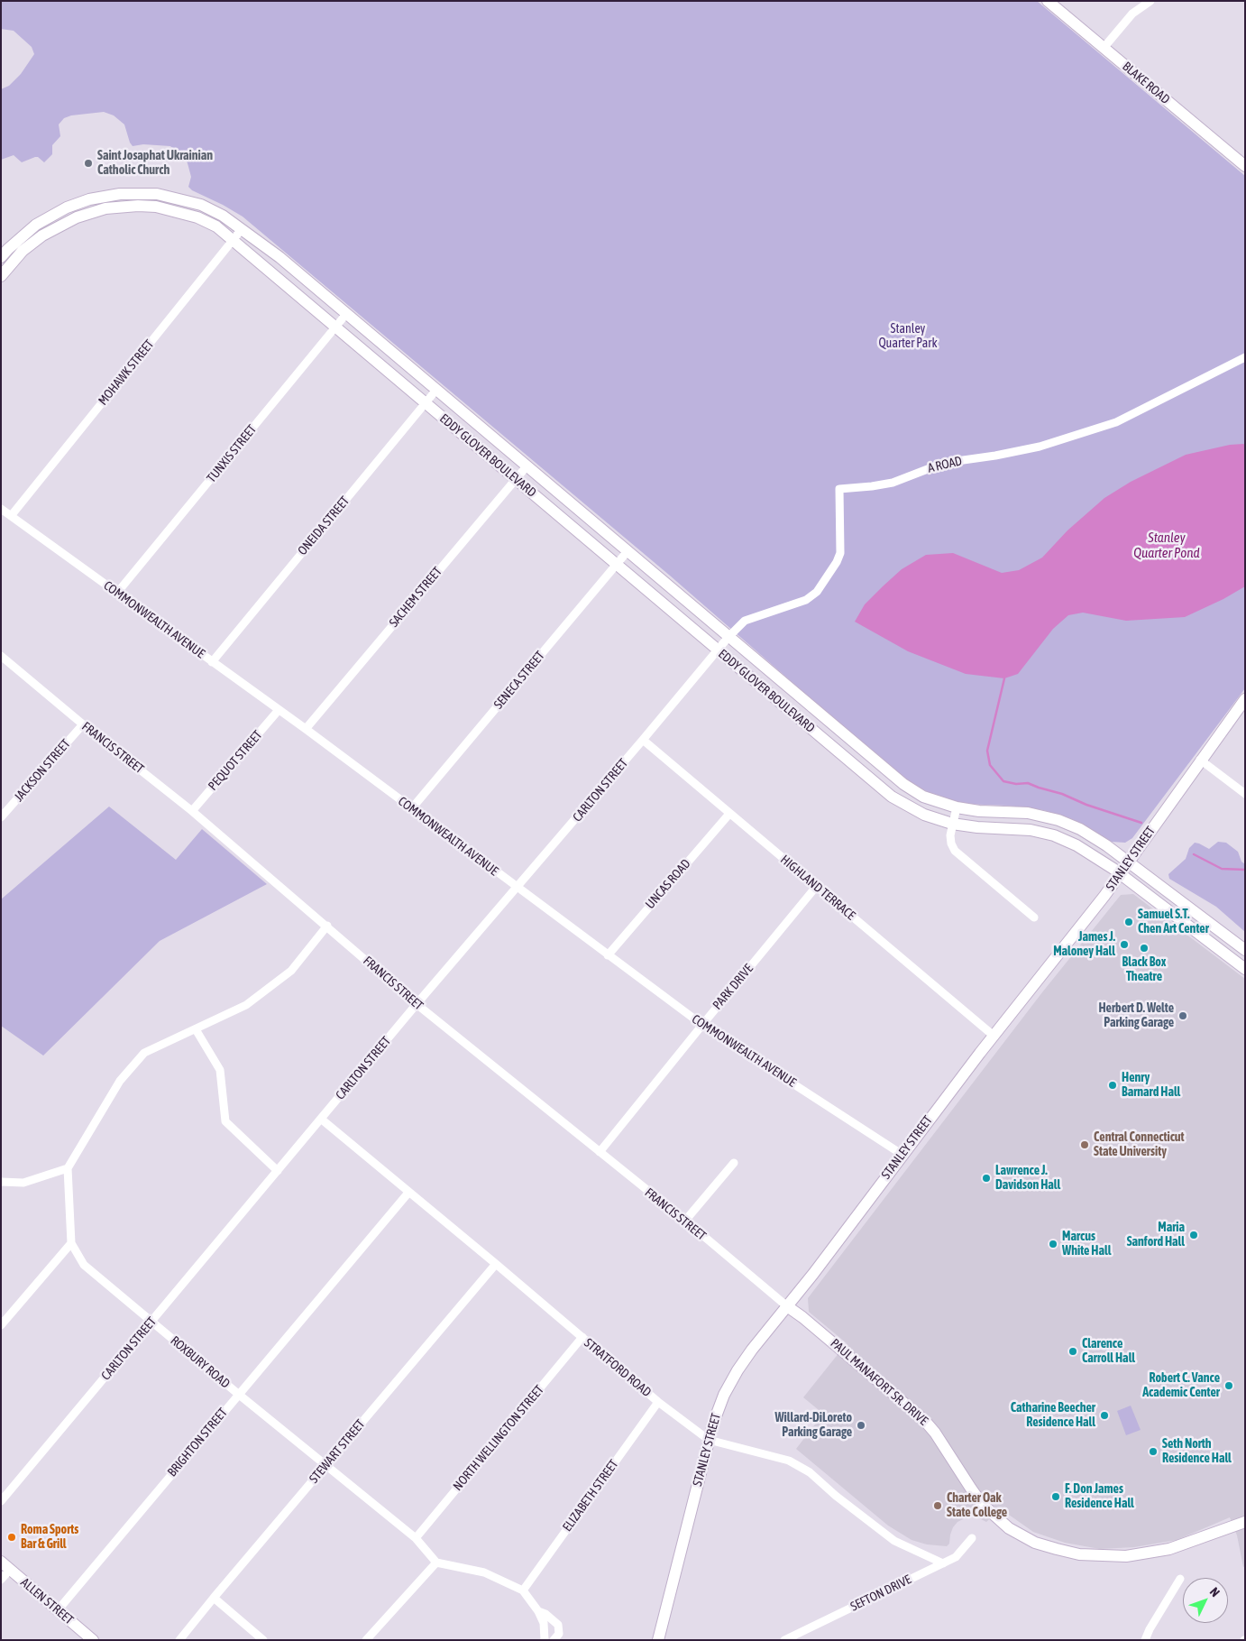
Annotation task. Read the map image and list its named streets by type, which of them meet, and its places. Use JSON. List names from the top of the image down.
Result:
{
  "streets": {
    "street": [
      "BLAKE ROAD",
      "MOHAWK STREET",
      "TUNXIS STREET",
      "EDDY GLOVER BOULEVARD",
      "A ROAD",
      "ONEIDA STREET",
      "SACHEM STREET",
      "COMMONWEALTH AVENUE",
      "SENECA STREET",
      "FRANCIS STREET",
      "PEQUOT STREET",
      "JACKSON STREET",
      "CARLTON STREET",
      "STANLEY STREET",
      "UNCAS ROAD",
      "HIGHLAND TERRACE",
      "PARK DRIVE",
      "ROXBURY ROAD",
      "STRATFORD ROAD",
      "PAUL MANAFORT SR. DRIVE",
      "NORTH WELLINGTON STREET",
      "BRIGHTON STREET",
      "STEWART STREET",
      "ELIZABETH STREET",
      "SEFTON DRIVE",
      "ALLEN STREET"
    ]
  },
  "crossings": [
    ["MOHAWK STREET", "EDDY GLOVER BOULEVARD"],
    ["MOHAWK STREET", "COMMONWEALTH AVENUE"],
    ["TUNXIS STREET", "EDDY GLOVER BOULEVARD"],
    ["TUNXIS STREET", "COMMONWEALTH AVENUE"],
    ["EDDY GLOVER BOULEVARD", "A ROAD"],
    ["EDDY GLOVER BOULEVARD", "ONEIDA STREET"],
    ["EDDY GLOVER BOULEVARD", "SACHEM STREET"],
    ["EDDY GLOVER BOULEVARD", "SENECA STREET"],
    ["EDDY GLOVER BOULEVARD", "CARLTON STREET"],
    ["EDDY GLOVER BOULEVARD", "STANLEY STREET"],
    ["A ROAD", "CARLTON STREET"],
    ["ONEIDA STREET", "COMMONWEALTH AVENUE"],
    ["SACHEM STREET", "COMMONWEALTH AVENUE"],
    ["COMMONWEALTH AVENUE", "SENECA STREET"],
    ["COMMONWEALTH AVENUE", "PEQUOT STREET"],
    ["COMMONWEALTH AVENUE", "CARLTON STREET"],
    ["COMMONWEALTH AVENUE", "STANLEY STREET"],
    ["COMMONWEALTH AVENUE", "UNCAS ROAD"],
    ["COMMONWEALTH AVENUE", "PARK DRIVE"],
    ["FRANCIS STREET", "PEQUOT STREET"],
    ["FRANCIS STREET", "JACKSON STREET"],
    ["FRANCIS STREET", "CARLTON STREET"],
    ["FRANCIS STREET", "STANLEY STREET"],
    ["FRANCIS STREET", "PARK DRIVE"],
    ["FRANCIS STREET", "PAUL MANAFORT SR. DRIVE"],
    ["CARLTON STREET", "HIGHLAND TERRACE"],
    ["CARLTON STREET", "ROXBURY ROAD"],
    ["CARLTON STREET", "STRATFORD ROAD"],
    ["STANLEY STREET", "HIGHLAND TERRACE"],
    ["STANLEY STREET", "STRATFORD ROAD"],
    ["STANLEY STREET", "PAUL MANAFORT SR. DRIVE"],
    ["UNCAS ROAD", "HIGHLAND TERRACE"],
    ["HIGHLAND TERRACE", "PARK DRIVE"],
    ["ROXBURY ROAD", "NORTH WELLINGTON STREET"],
    ["ROXBURY ROAD", "BRIGHTON STREET"],
    ["ROXBURY ROAD", "STEWART STREET"],
    ["STRATFORD ROAD", "NORTH WELLINGTON STREET"],
    ["STRATFORD ROAD", "BRIGHTON STREET"],
    ["STRATFORD ROAD", "STEWART STREET"],
    ["STRATFORD ROAD", "ELIZABETH STREET"],
    ["STRATFORD ROAD", "SEFTON DRIVE"],
    ["BRIGHTON STREET", "ALLEN STREET"]
  ],
  "water": ["Stanley Quarter Pond"],
  "parks": ["Stanley Quarter Park"],
  "places": [
    "Saint Josaphat Ukrainian Catholic Church",
    "Samuel S.T. Chen Art Center",
    "James J. Maloney Hall",
    "Black Box Theatre",
    "Herbert D. Welte Parking Garage",
    "Henry Barnard Hall",
    "Central Connecticut State University",
    "Lawrence J. Davidson Hall",
    "Maria Sanford Hall",
    "Marcus White Hall",
    "Clarence Carroll Hall",
    "Robert C. Vance Academic Center",
    "Catharine Beecher Residence Hall",
    "Willard-DiLoreto Parking Garage",
    "Seth North Residence Hall",
    "F. Don James Residence Hall",
    "Charter Oak State College",
    "Roma Sports Bar & Grill"
  ],
  "north": "top right"
}
